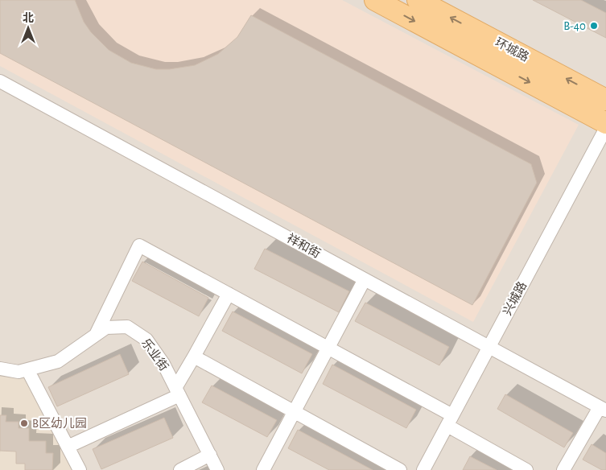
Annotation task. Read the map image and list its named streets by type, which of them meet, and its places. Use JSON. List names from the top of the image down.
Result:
{
  "streets": {
    "main road": ["环城路"],
    "street": ["祥和街", "兴城路", "乐业街"]
  },
  "crossings": [
    ["祥和街", "兴城路"]
  ],
  "places": ["B-40", "B区幼儿园"],
  "north": "top"
}
